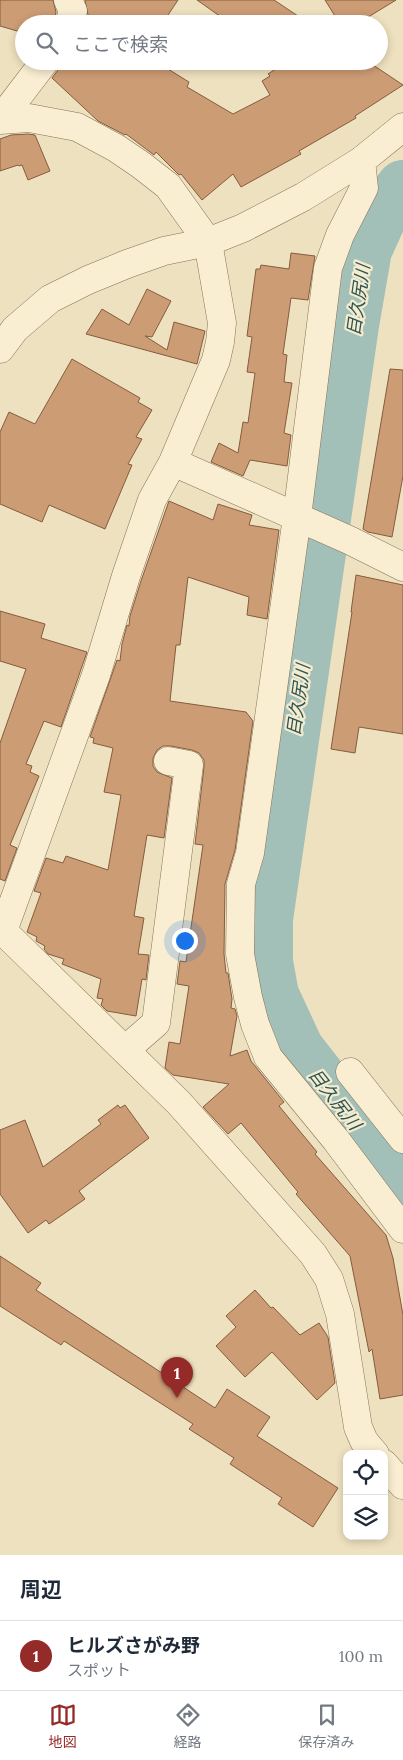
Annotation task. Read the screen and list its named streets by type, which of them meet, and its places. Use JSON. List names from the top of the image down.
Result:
{
  "water": ["目久尻川"],
  "page": {
    "search": "ここで検索",
    "pins": "1",
    "heading": "周辺",
    "list": [
      {
        "mark": "1",
        "name": "ヒルズさがみ野",
        "note": "スポット",
        "value": "100 m"
      }
    ],
    "nav": ["地図", "経路", "保存済み"]
  }
}
